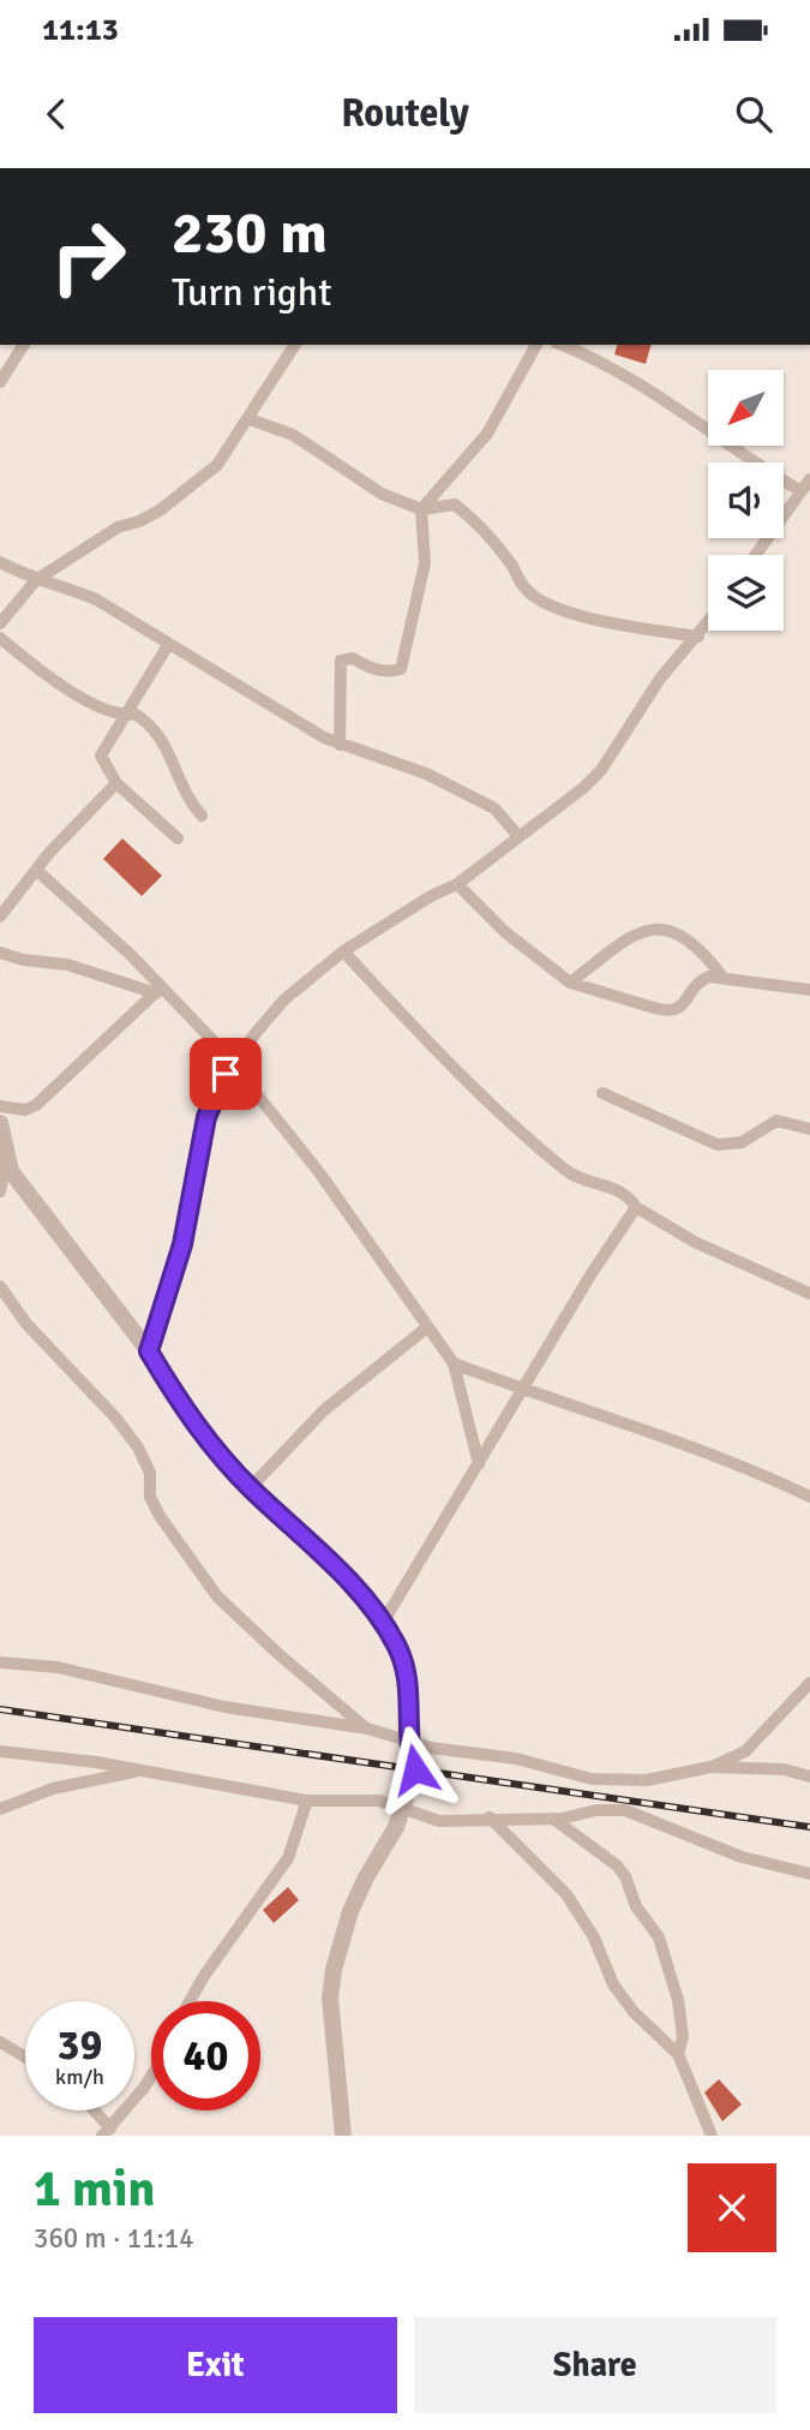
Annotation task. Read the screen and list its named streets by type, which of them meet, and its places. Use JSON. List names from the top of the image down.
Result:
{
  "north": "bottom left",
  "page": {
    "status": "11:13",
    "header": "Routely",
    "turn": ["230 m", "Turn right"],
    "speed": "39 km/h",
    "limit": "40",
    "heading": ["1 min", "360 m · 11:14"],
    "buttons": ["Exit", "Share"]
  }
}
